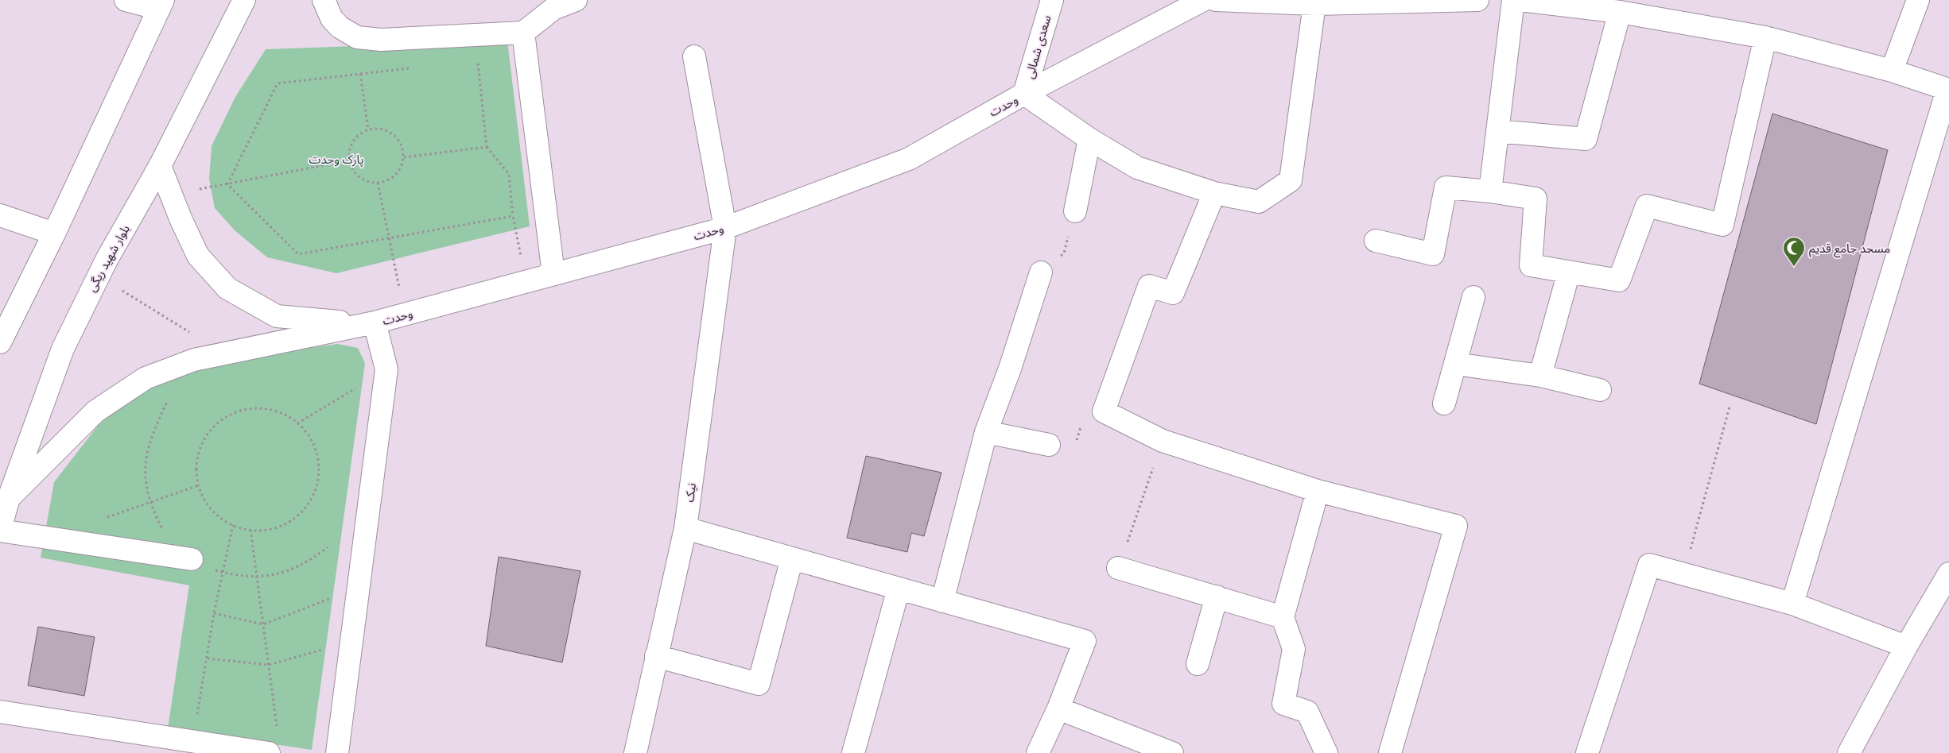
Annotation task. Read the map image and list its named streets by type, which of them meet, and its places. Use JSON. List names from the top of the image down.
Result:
{
  "streets": {
    "street": [
      "سعدی شمالی",
      "وحدت",
      "بلوار شهید ریگی",
      "نیک"
    ]
  },
  "crossings": [
    ["سعدی شمالی", "وحدت"],
    ["وحدت", "نیک"]
  ],
  "parks": ["پارک وحدت"],
  "places": {
    "mosque": ["مسجد جامع قدیم"]
  }
}
